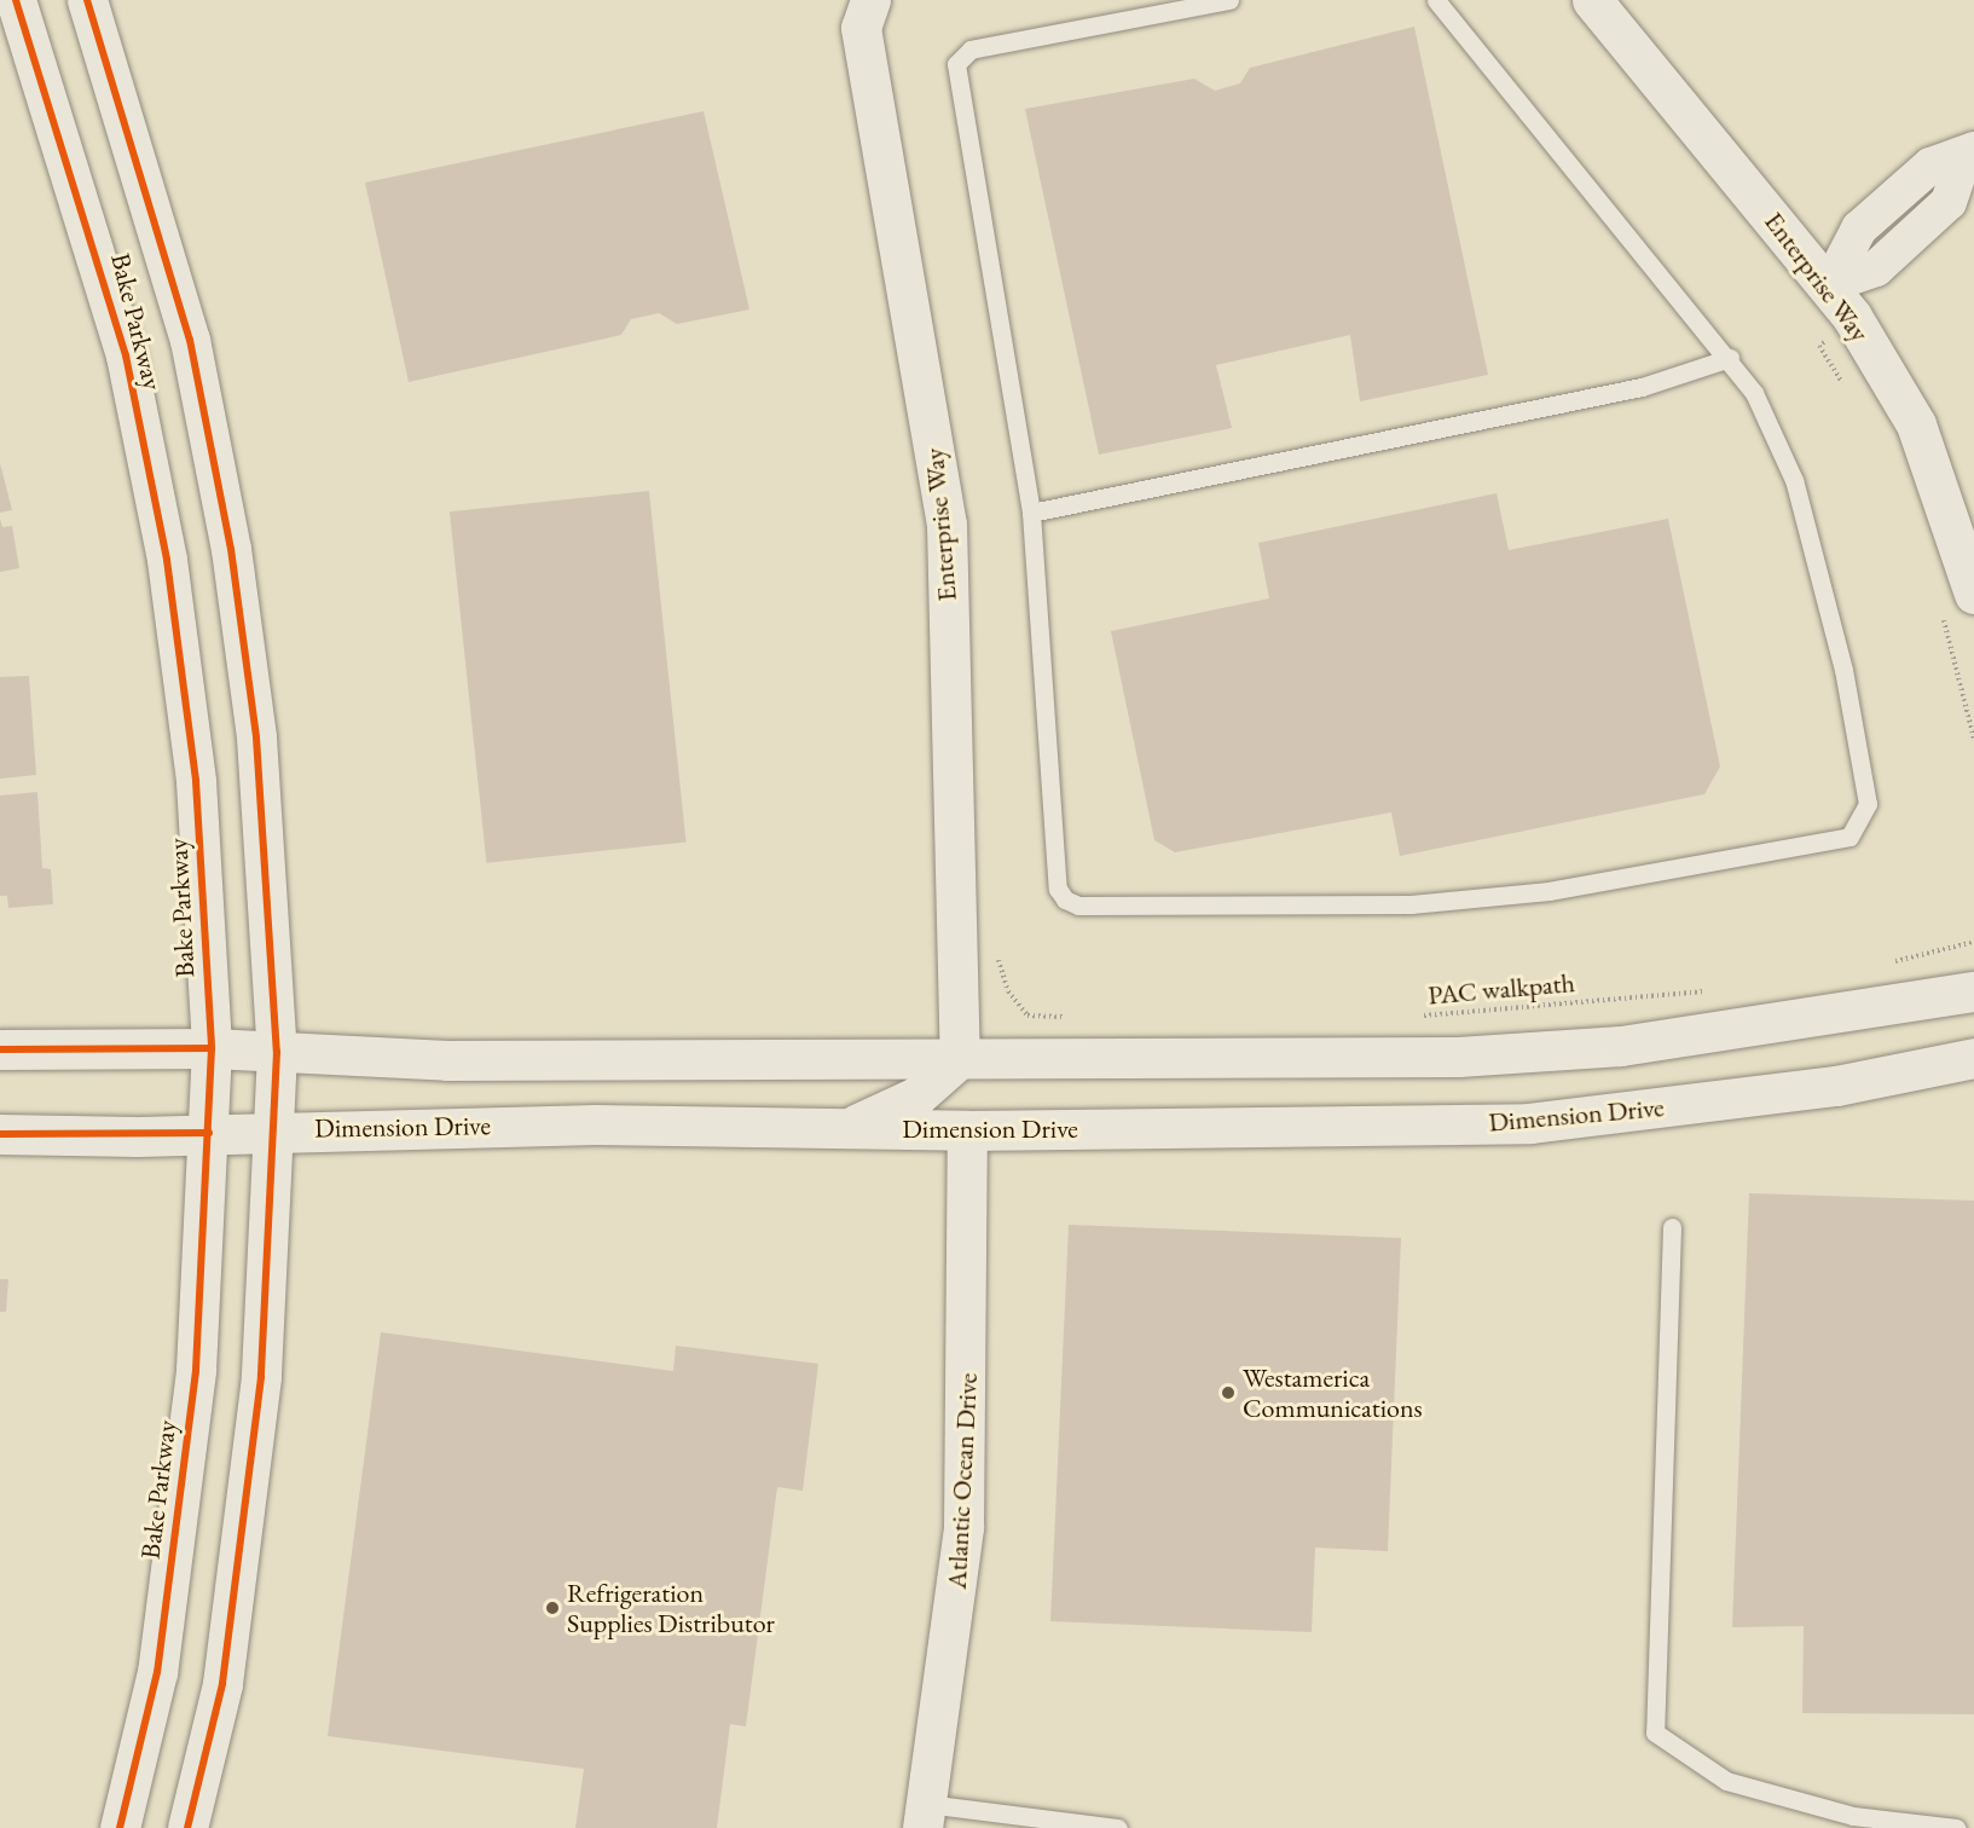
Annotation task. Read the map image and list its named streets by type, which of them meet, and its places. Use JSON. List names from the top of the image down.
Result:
{
  "streets": {
    "main road": [
      "Enterprise Way",
      "Bake Parkway",
      "Dimension Drive",
      "Atlantic Ocean Drive"
    ],
    "path": ["PAC walkpath"]
  },
  "crossings": [
    ["Bake Parkway", "Dimension Drive"],
    ["Dimension Drive", "Atlantic Ocean Drive"]
  ],
  "places": ["Westamerica Communications", "Refrigeration Supplies Distributor"]
}
